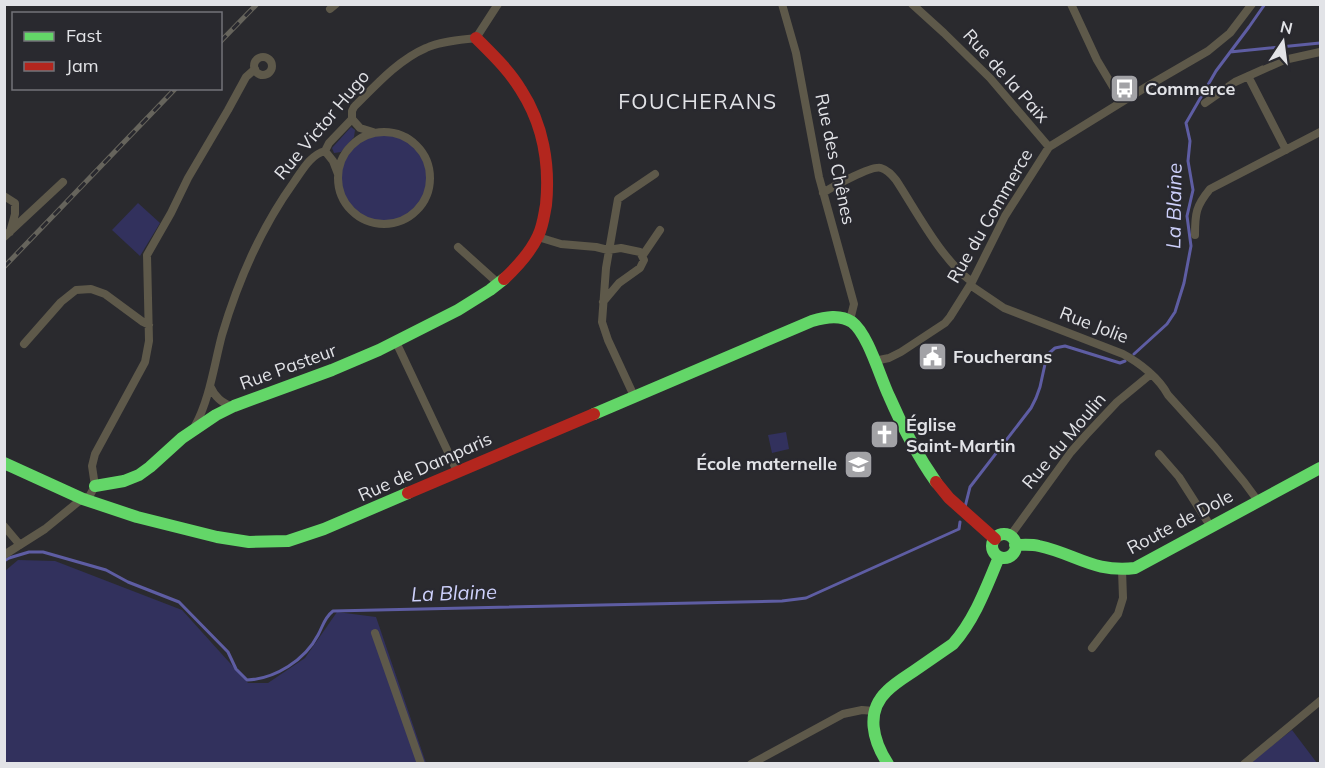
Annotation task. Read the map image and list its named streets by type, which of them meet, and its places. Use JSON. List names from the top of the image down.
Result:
{
  "streets": {
    "main road": ["Rue Pasteur", "Rue de Damparis", "Route de Dole"],
    "street": [
      "Rue de la Paix",
      "Rue Victor Hugo",
      "Rue des Chênes",
      "Rue du Commerce",
      "Rue Jolie",
      "Rue du Moulin"
    ]
  },
  "crossings": [
    ["Rue de la Paix", "Rue du Commerce"],
    ["Rue Victor Hugo", "Rue Pasteur"],
    ["Rue des Chênes", "Rue Jolie"],
    ["Rue des Chênes", "Rue de Damparis"],
    ["Rue du Commerce", "Rue Jolie"],
    ["Rue Jolie", "Rue du Moulin"],
    ["Rue Jolie", "Route de Dole"],
    ["Rue du Moulin", "Route de Dole"]
  ],
  "districts": ["FOUCHERANS"],
  "water": ["La Blaine"],
  "places": {
    "bus stop": ["Commerce"],
    "public building": ["Foucherans"],
    "church": ["Église Saint-Martin"],
    "school or university": ["École maternelle"]
  },
  "legend": ["Fast", "Jam"],
  "north": "top"
}
